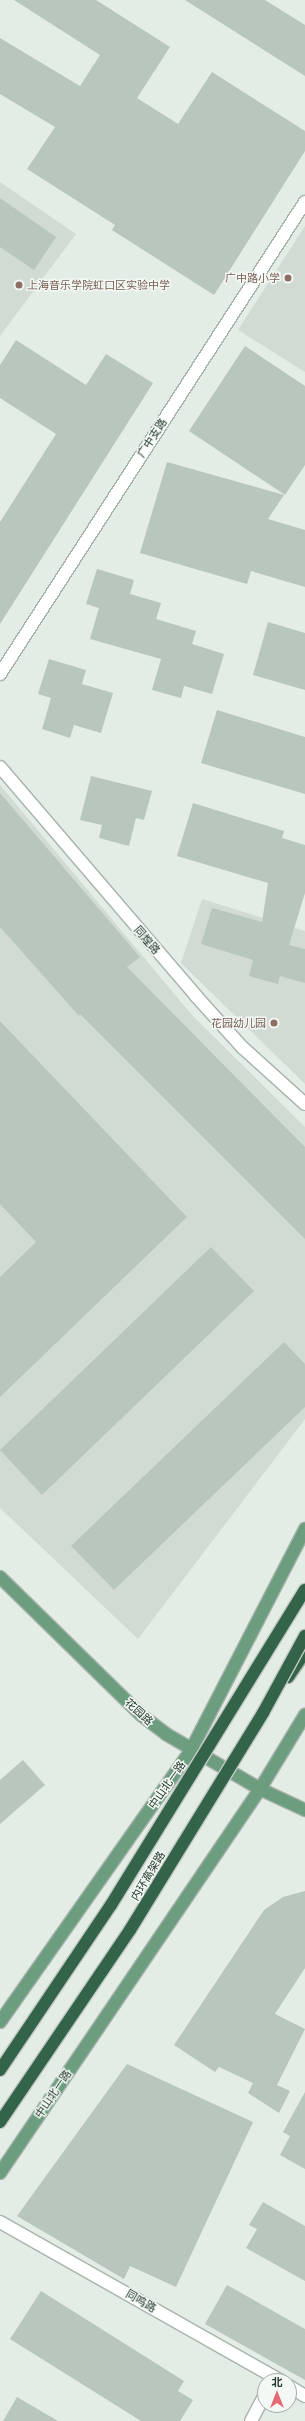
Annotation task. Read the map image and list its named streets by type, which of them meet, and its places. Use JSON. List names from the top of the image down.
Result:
{
  "streets": {
    "highway": ["内环高架路"],
    "main road": ["花园路", "中山北一路"],
    "street": ["广中支路", "同煌路", "同鸣路"]
  },
  "crossings": [
    ["花园路", "中山北一路"]
  ],
  "places": ["广中路小学", "上海音乐学院虹口区实验中学", "花园幼儿园"],
  "north": "top"
}
